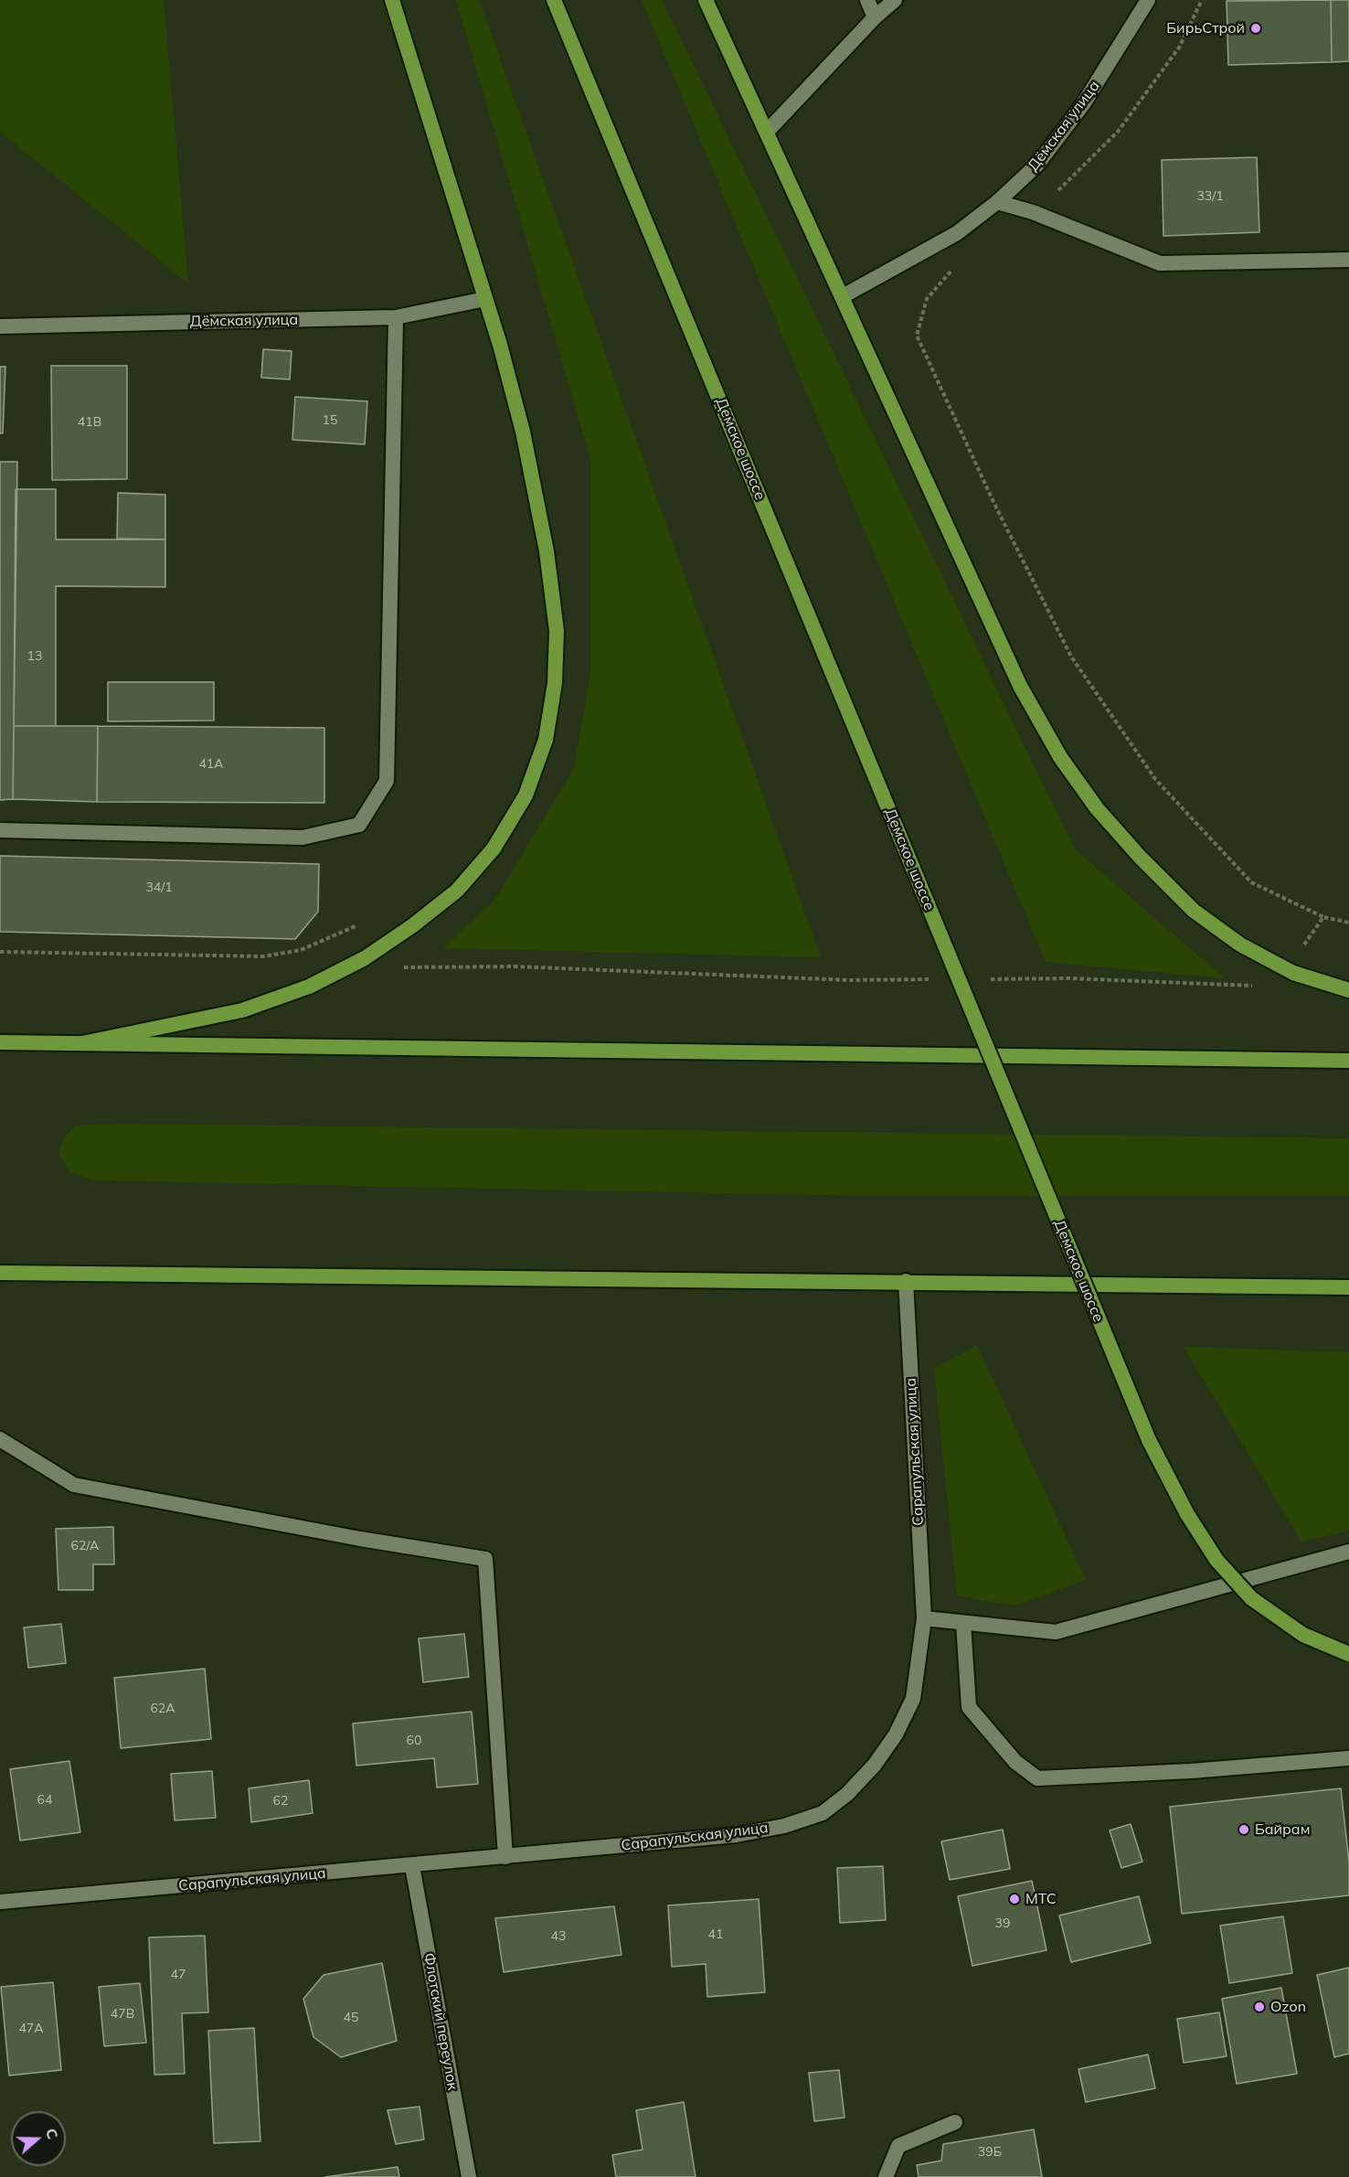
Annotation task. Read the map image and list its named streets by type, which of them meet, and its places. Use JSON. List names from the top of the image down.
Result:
{
  "streets": {
    "main road": ["Демское шоссе"],
    "street": ["Дёмская улица", "Сарапульская улица", "Флотский переулок"]
  },
  "crossings": [
    ["Сарапульская улица", "Флотский переулок"]
  ],
  "places": [
    "БирьСтрой",
    "Байрам",
    "МТС",
    "Ozon"
  ],
  "house_numbers": [
    "33/1",
    "15",
    "41В",
    "13",
    "41А",
    "34/1",
    "62/А",
    "62А",
    "60",
    "64",
    "62",
    "39",
    "41",
    "43",
    "47",
    "47В",
    "45",
    "47А",
    "39Б"
  ],
  "north": "right"
}
